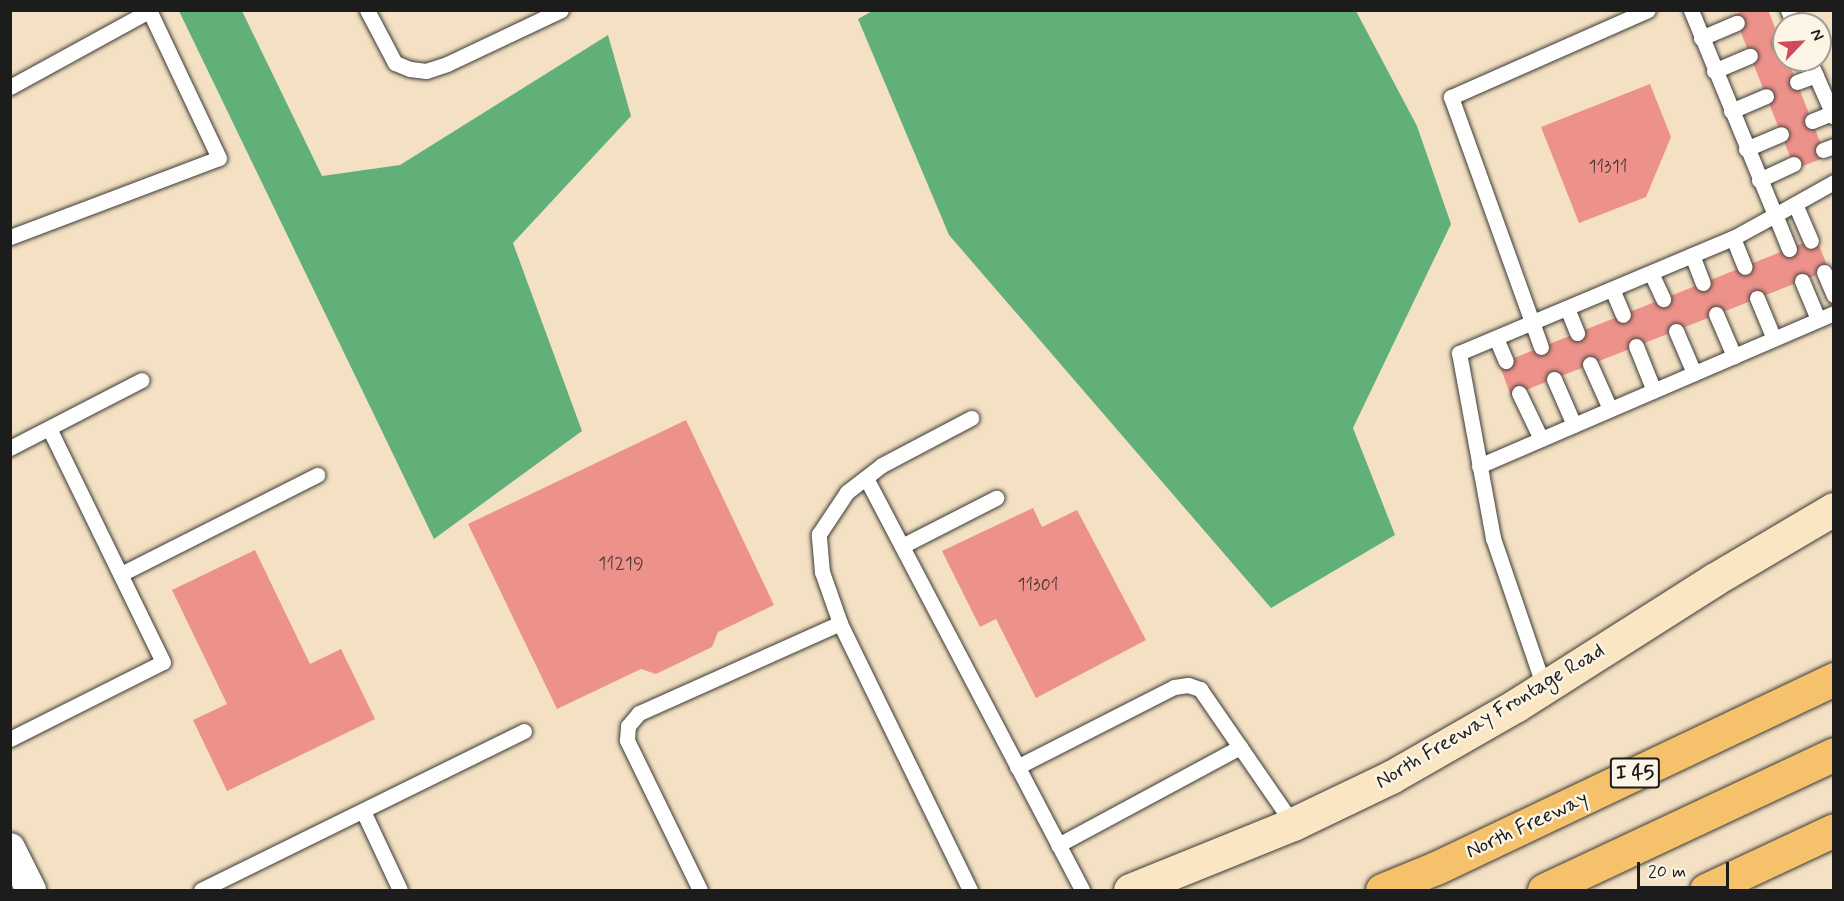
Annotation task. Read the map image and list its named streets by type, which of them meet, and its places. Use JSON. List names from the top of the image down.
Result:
{
  "streets": {
    "highway": ["I 45", "North Freeway"],
    "main road": ["North Freeway Frontage Road"]
  },
  "house_numbers": ["11311", "11219", "11301"],
  "scale_bar": "20 m",
  "north": "top right"
}
